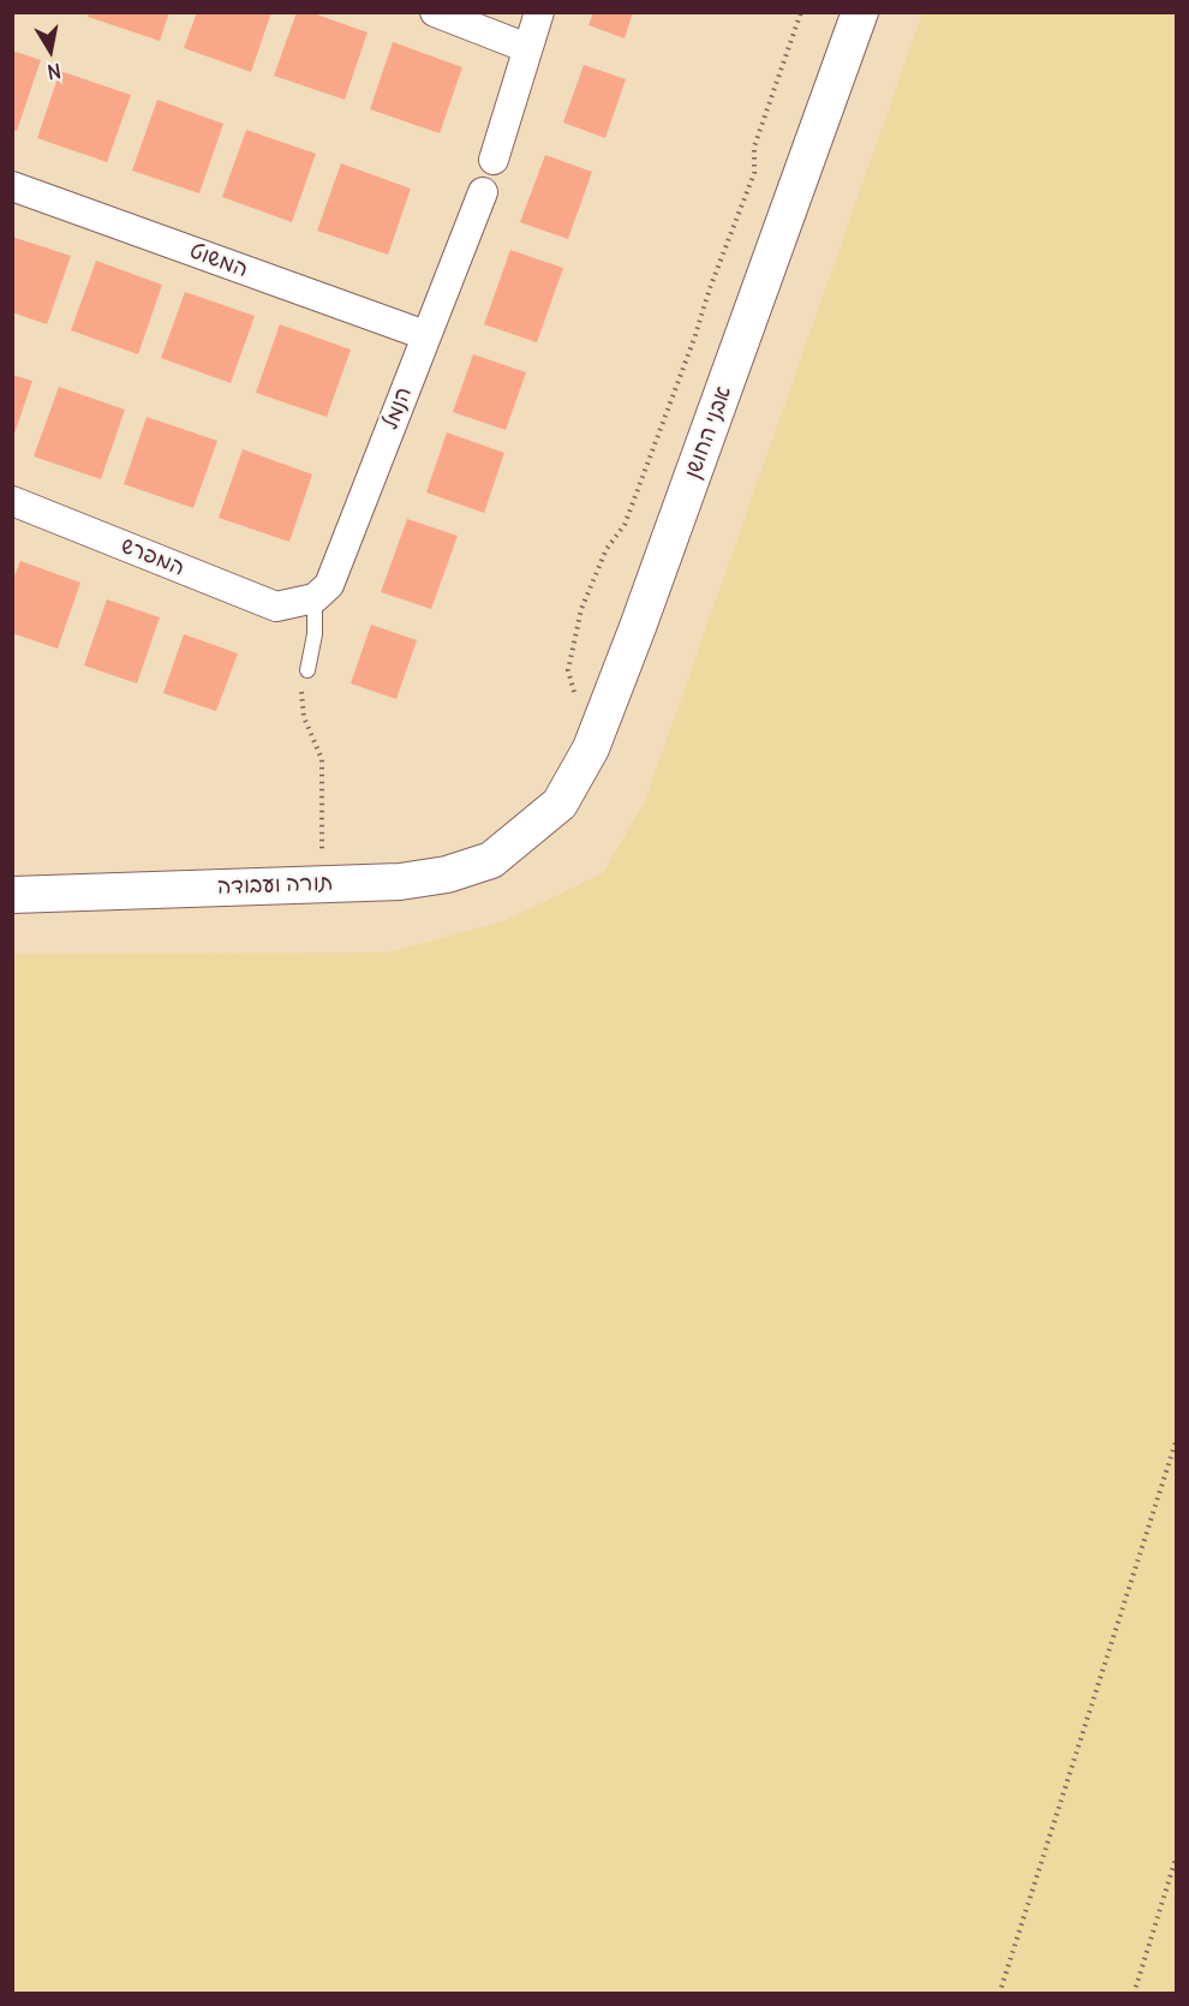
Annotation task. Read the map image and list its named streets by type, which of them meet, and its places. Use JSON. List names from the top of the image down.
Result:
{
  "streets": {
    "street": [
      "המשוט",
      "הנמל",
      "אבני החושן",
      "המפרש",
      "תורה ועבודה"
    ]
  },
  "crossings": [
    ["המשוט", "הנמל"],
    ["הנמל", "המפרש"],
    ["אבני החושן", "תורה ועבודה"]
  ],
  "north": "bottom"
}
